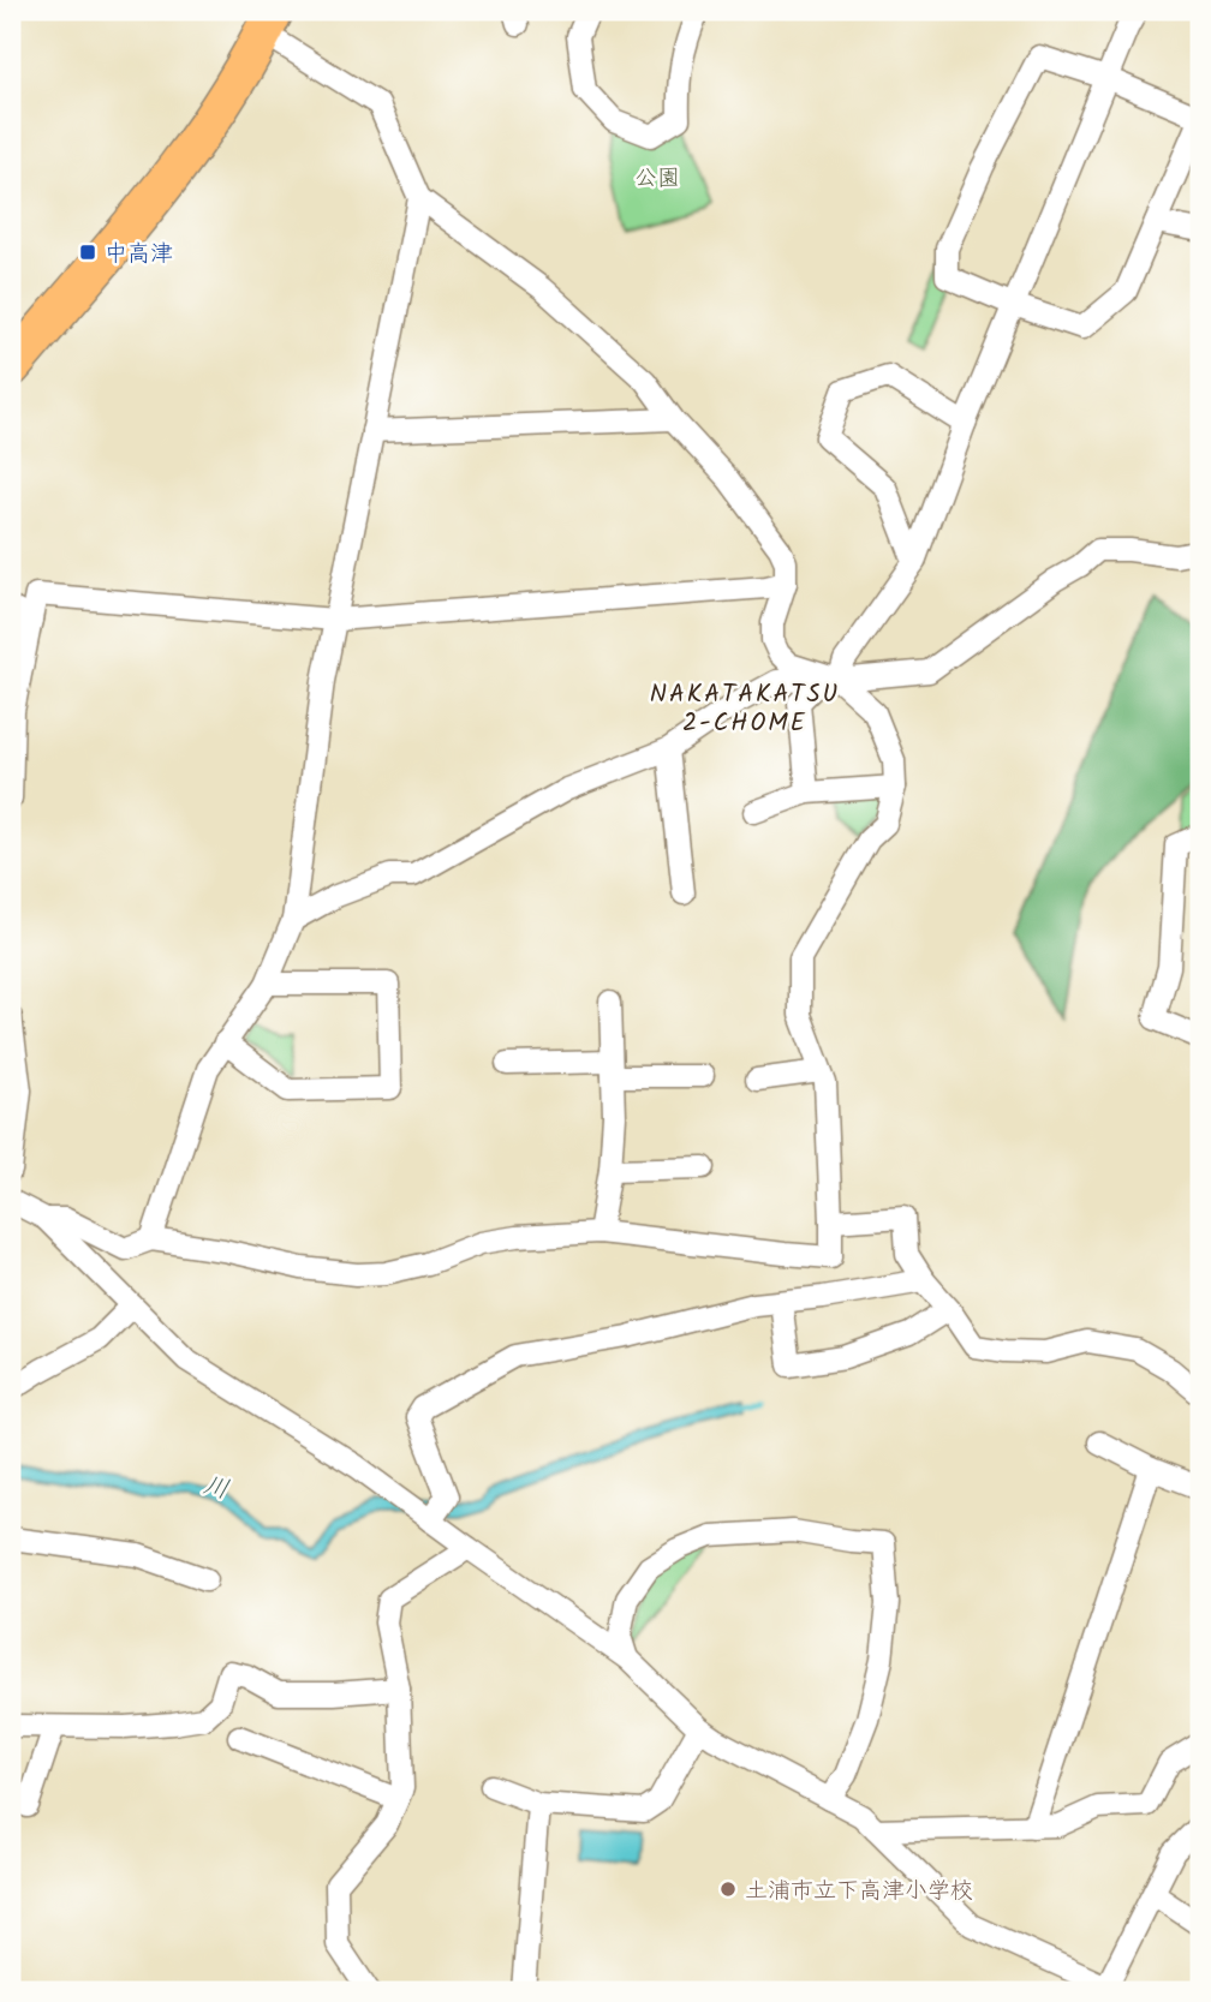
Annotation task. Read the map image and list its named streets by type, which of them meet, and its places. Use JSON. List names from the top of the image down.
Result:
{
  "districts": ["NAKATAKATSU 2-CHOME"],
  "water": ["川"],
  "parks": ["公園"],
  "places": {
    "transit": ["中高津"],
    "other": ["土浦市立下高津小学校"]
  }
}
